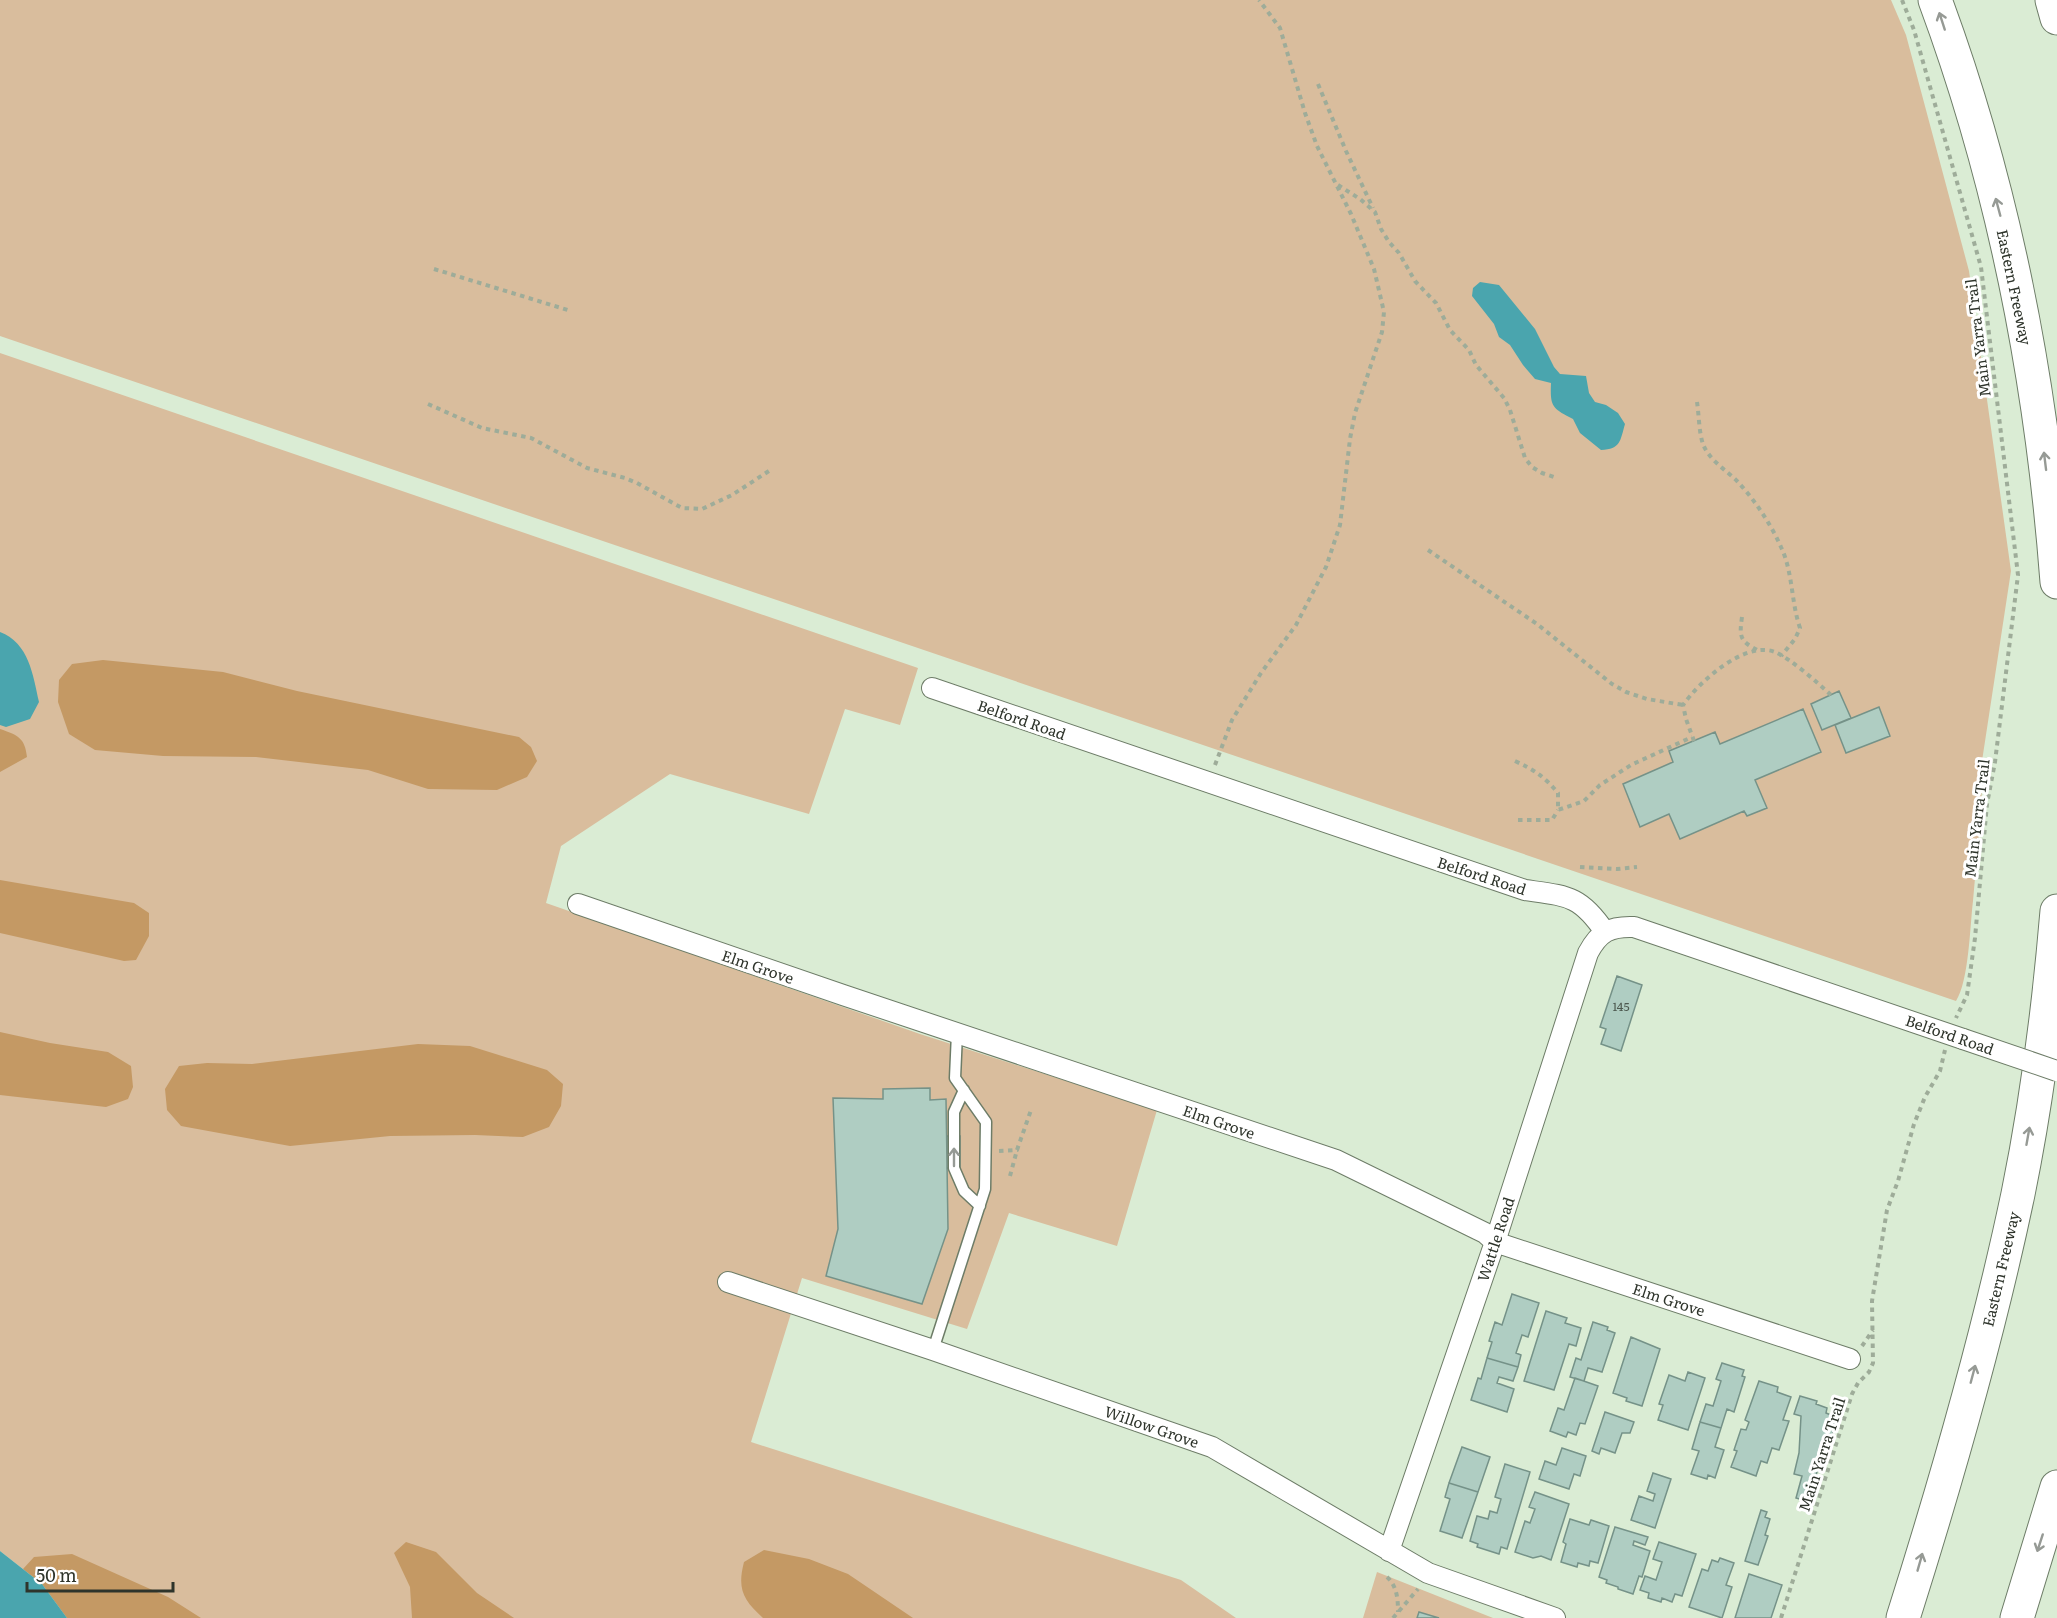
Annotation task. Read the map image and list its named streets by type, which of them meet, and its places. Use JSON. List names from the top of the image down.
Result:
{
  "streets": {
    "highway": ["Eastern Freeway"],
    "street": [
      "Belford Road",
      "Elm Grove",
      "Wattle Road",
      "Willow Grove"
    ],
    "path": ["Main Yarra Trail"]
  },
  "crossings": [
    ["Main Yarra Trail", "Belford Road"],
    ["Belford Road", "Wattle Road"],
    ["Elm Grove", "Wattle Road"],
    ["Wattle Road", "Willow Grove"]
  ],
  "one_way": ["Eastern Freeway"],
  "house_numbers": ["145"],
  "scale_bar": "50 m"
}
